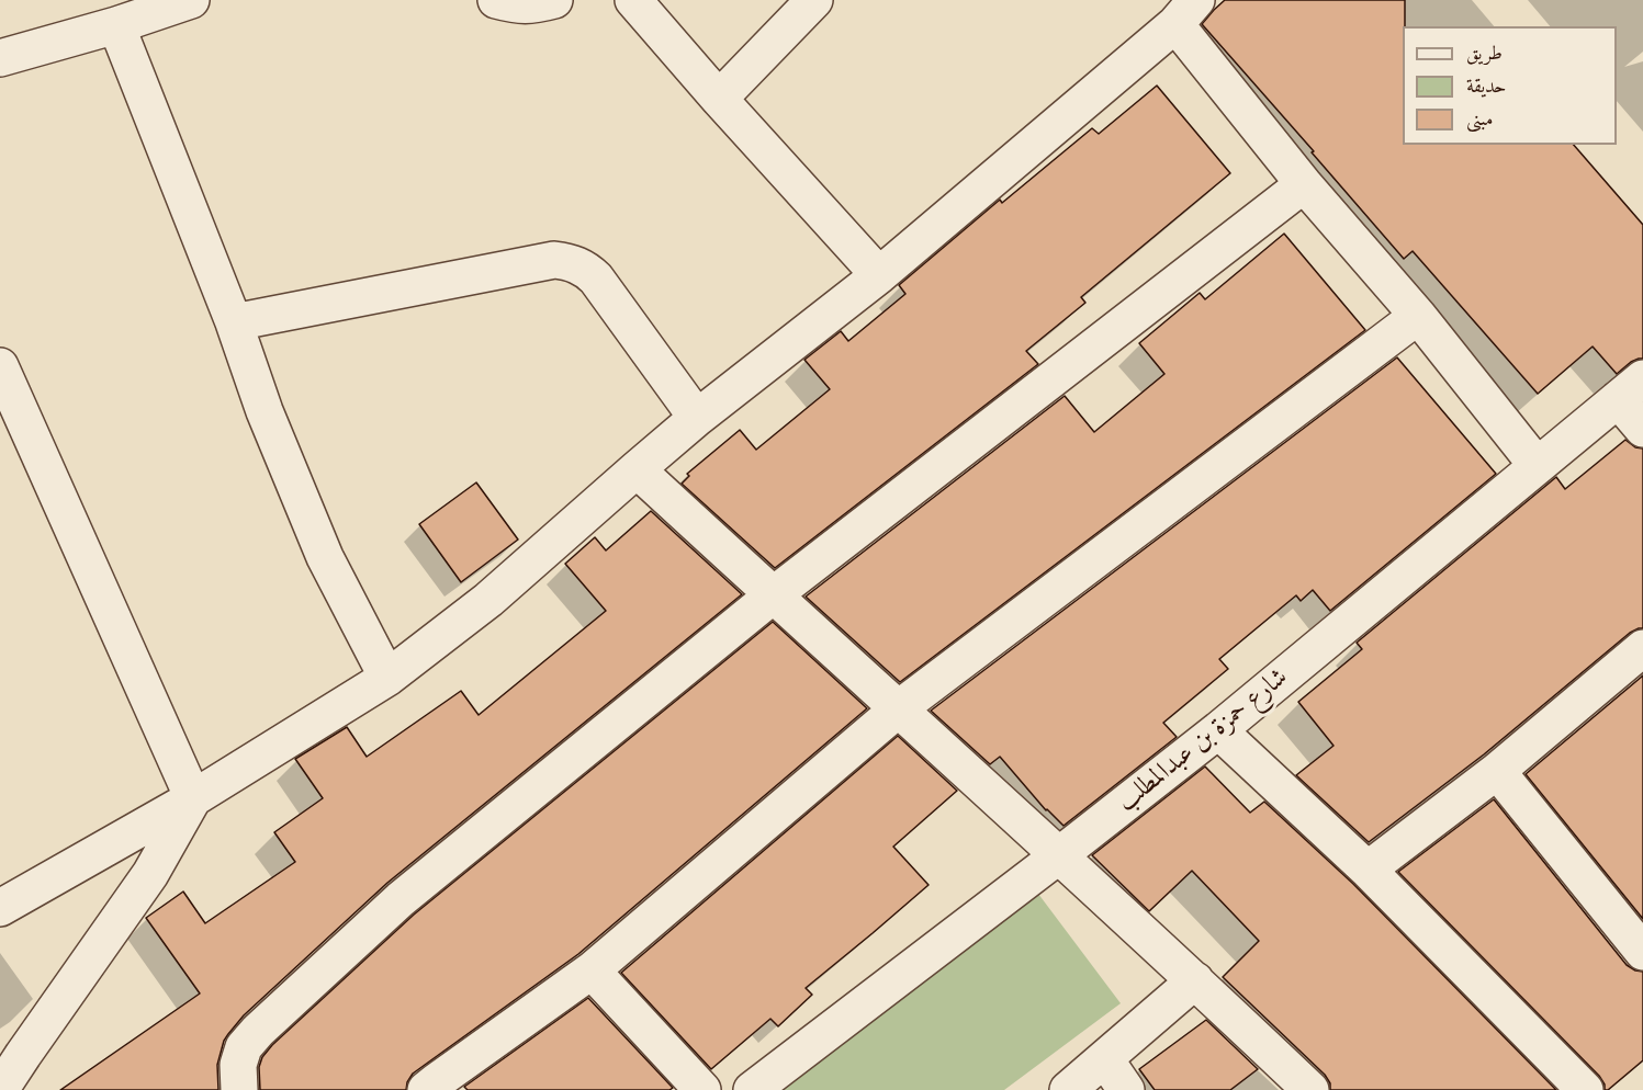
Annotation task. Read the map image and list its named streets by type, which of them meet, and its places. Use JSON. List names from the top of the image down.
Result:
{
  "streets": {
    "street": ["شارع حمزة بن عبدالمطلب"]
  },
  "legend": ["طريق", "حديقة", "مبنى"]
}
